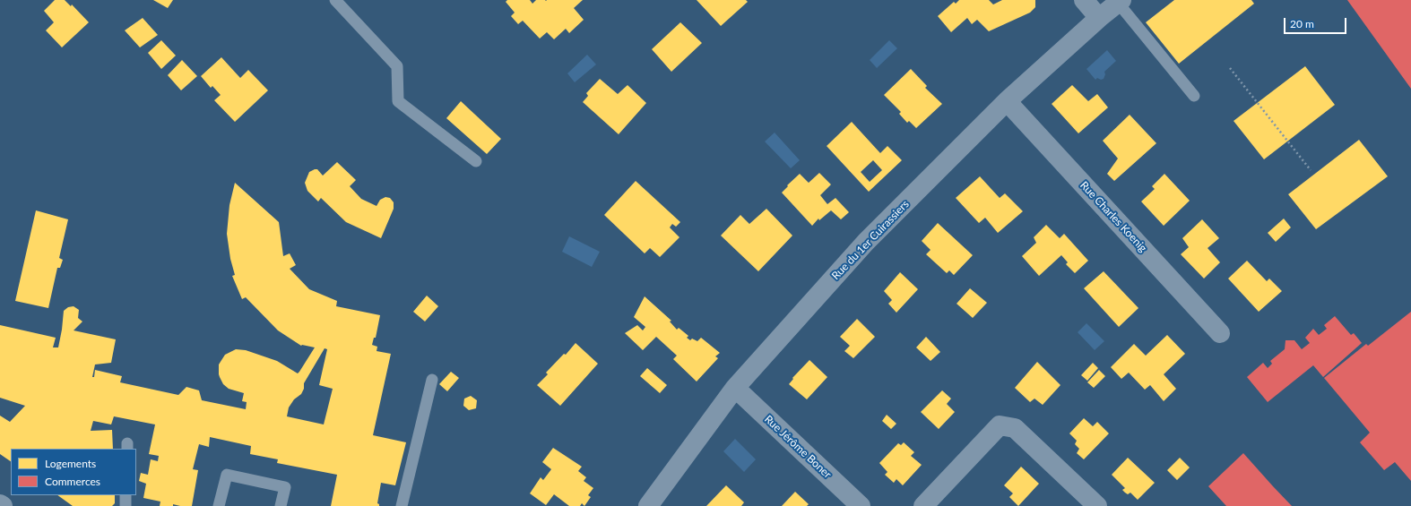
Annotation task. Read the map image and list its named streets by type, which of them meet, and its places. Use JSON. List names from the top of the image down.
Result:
{
  "streets": {
    "street": ["Rue Charles Koenig", "Rue du 1er Cuirassiers", "Rue Jérôme Boner"]
  },
  "crossings": [
    ["Rue Charles Koenig", "Rue du 1er Cuirassiers"],
    ["Rue du 1er Cuirassiers", "Rue Jérôme Boner"]
  ],
  "legend": ["Logements", "Commerces"],
  "scale_bar": "20 m"
}
